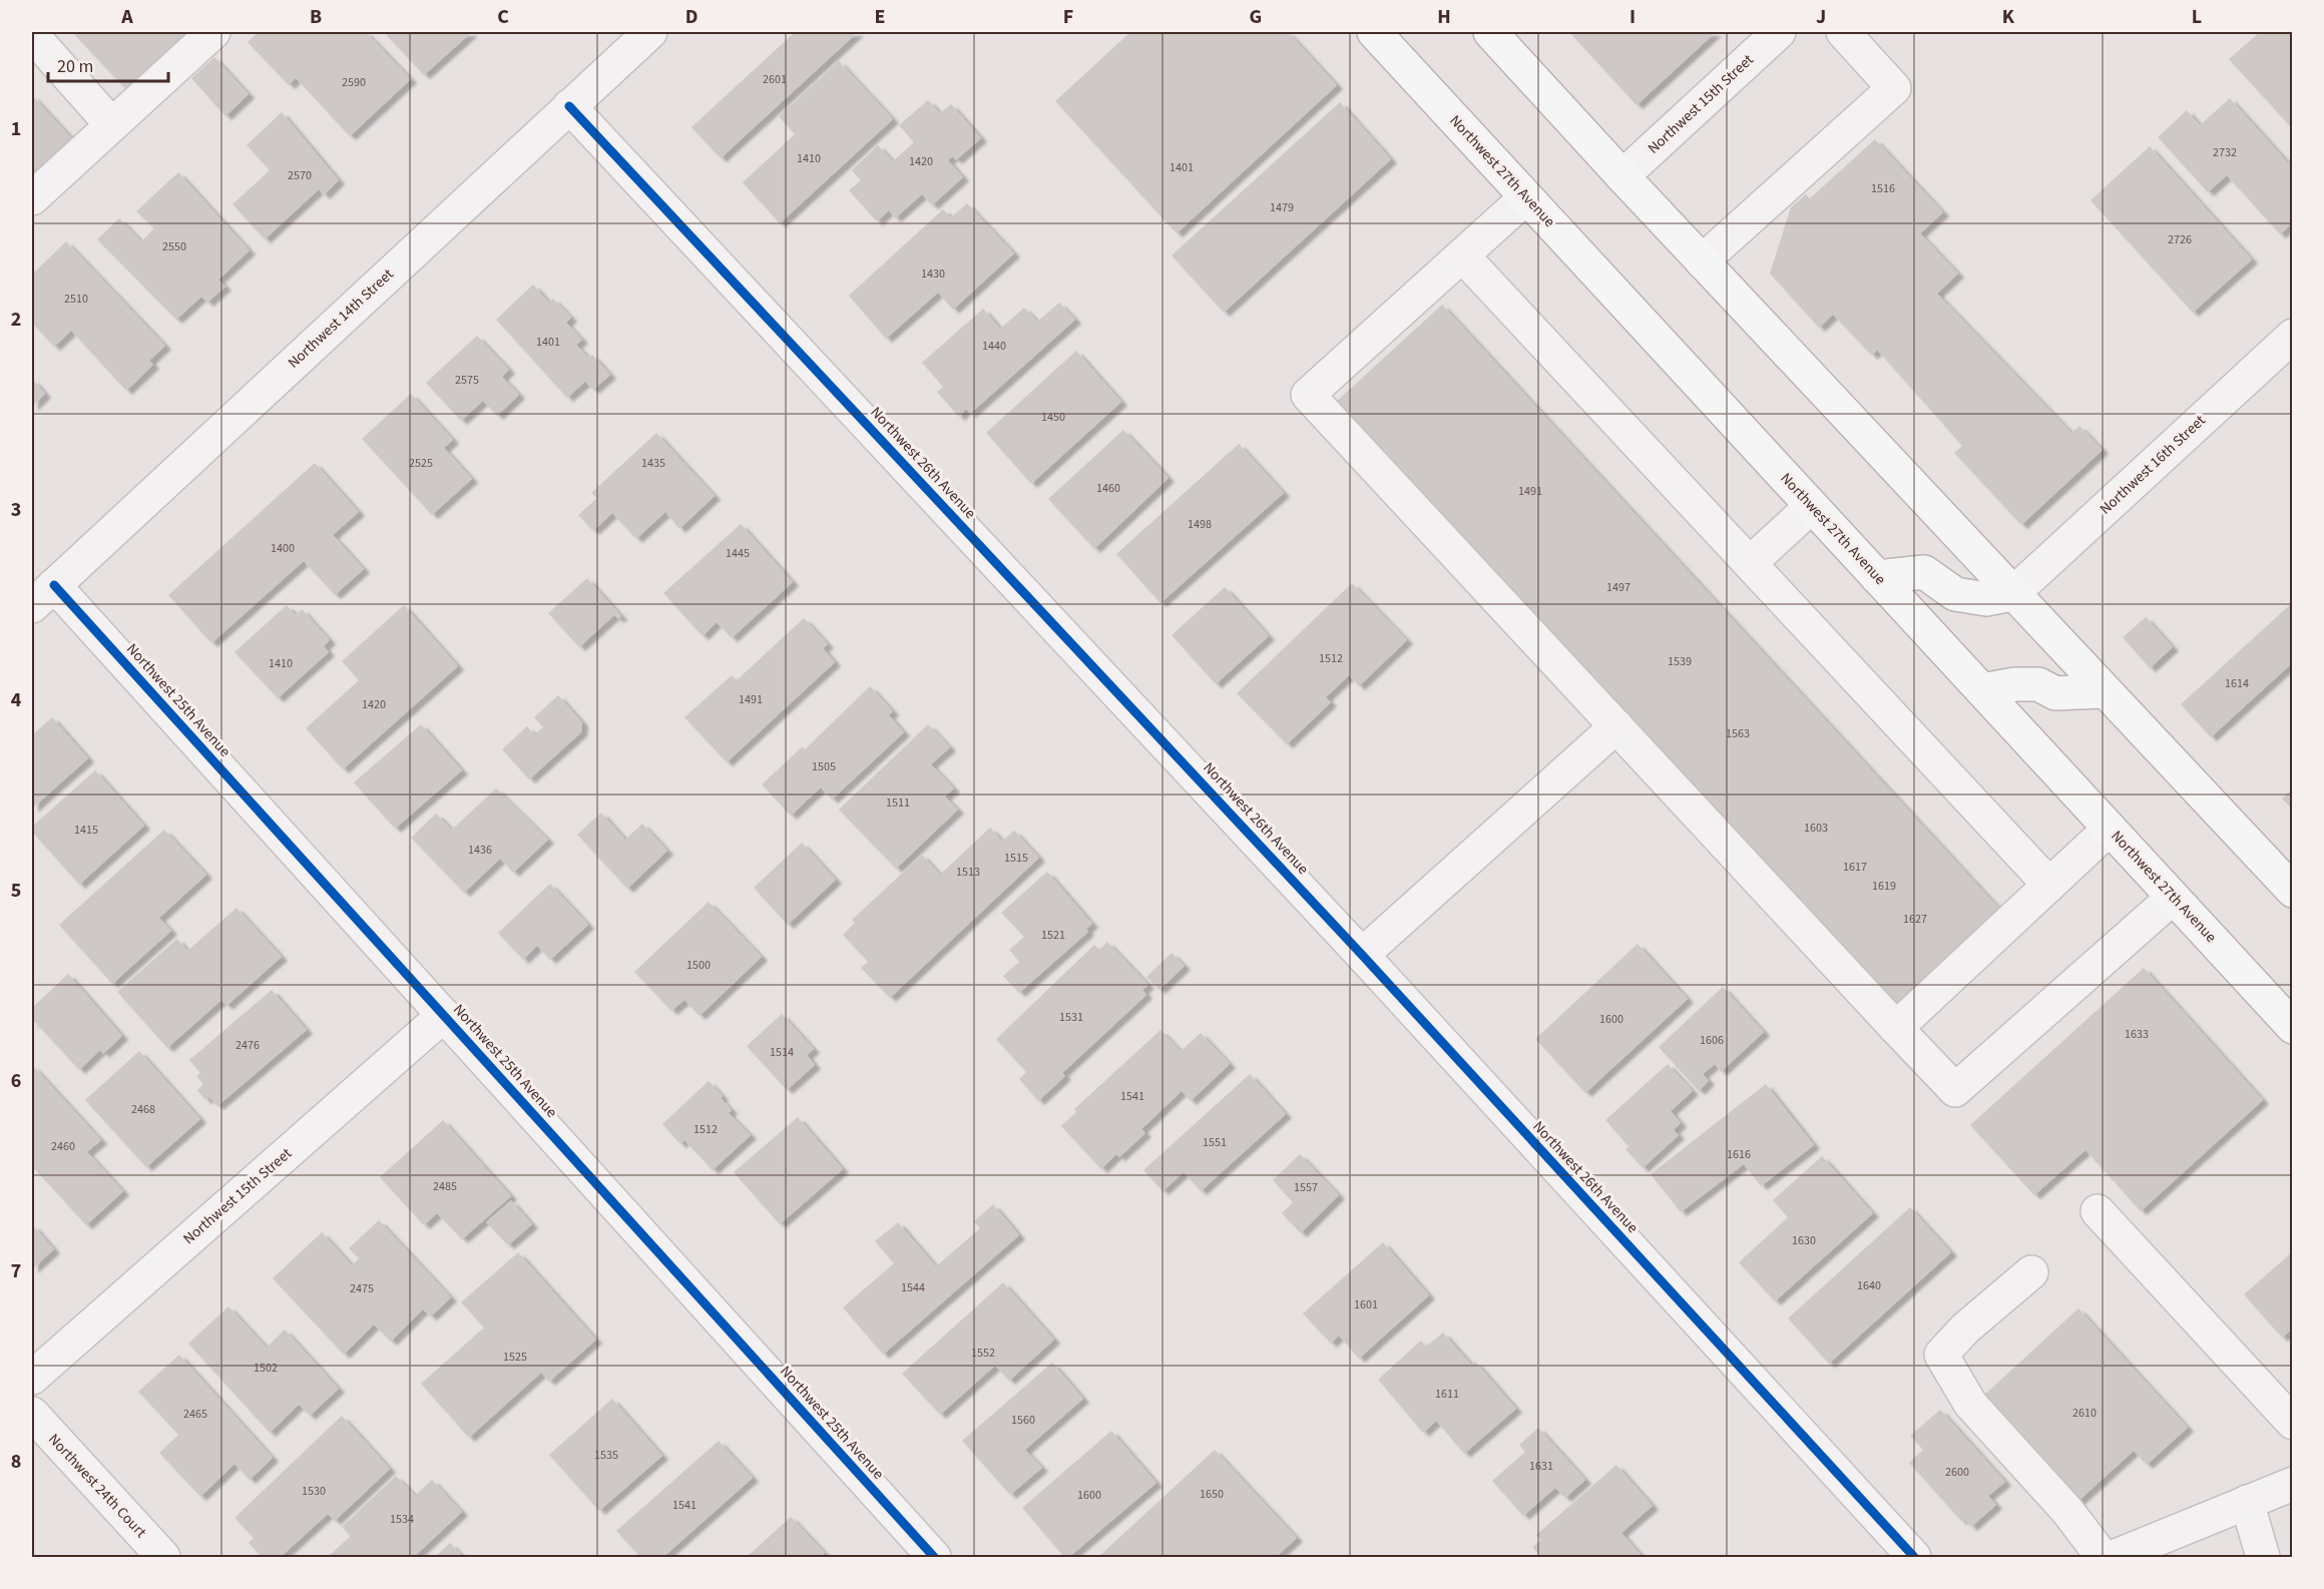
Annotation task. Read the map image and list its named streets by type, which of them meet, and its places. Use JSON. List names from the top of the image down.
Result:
{
  "streets": {
    "highway": ["Northwest 27th Avenue"],
    "street": [
      "Northwest 15th Street",
      "Northwest 14th Street",
      "Northwest 26th Avenue",
      "Northwest 16th Street",
      "Northwest 25th Avenue",
      "Northwest 24th Court"
    ]
  },
  "crossings": [
    ["Northwest 15th Street", "Northwest 25th Avenue"],
    ["Northwest 14th Street", "Northwest 26th Avenue"],
    ["Northwest 14th Street", "Northwest 25th Avenue"]
  ],
  "house_numbers": [
    "2601",
    "2590",
    "2732",
    "1410",
    "1420",
    "1401",
    "2570",
    "1516",
    "1479",
    "2726",
    "2550",
    "1430",
    "2510",
    "1401",
    "1440",
    "2575",
    "1450",
    "2525",
    "1435",
    "1460",
    "1491",
    "1498",
    "1400",
    "1445",
    "1497",
    "1512",
    "1539",
    "1410",
    "1614",
    "1491",
    "1420",
    "1563",
    "1505",
    "1511",
    "1603",
    "1415",
    "1436",
    "1515",
    "1617",
    "1513",
    "1619",
    "1627",
    "1521",
    "1500",
    "1531",
    "1600",
    "1633",
    "1606",
    "2476",
    "1514",
    "1541",
    "2468",
    "1512",
    "1551",
    "2460",
    "1616",
    "2485",
    "1557",
    "1630",
    "1640",
    "1544",
    "2475",
    "1601",
    "1552",
    "1525",
    "1502",
    "1611",
    "2610",
    "2465",
    "1560",
    "1535",
    "1631",
    "2600",
    "1530",
    "1650",
    "1600",
    "1541",
    "1534"
  ],
  "scale_bar": "20 m",
  "grid": {
    "columns": [
      "A",
      "B",
      "C",
      "D",
      "E",
      "F",
      "G",
      "H",
      "I",
      "J",
      "K",
      "L"
    ],
    "rows": [
      "1",
      "2",
      "3",
      "4",
      "5",
      "6",
      "7",
      "8"
    ]
  }
}
